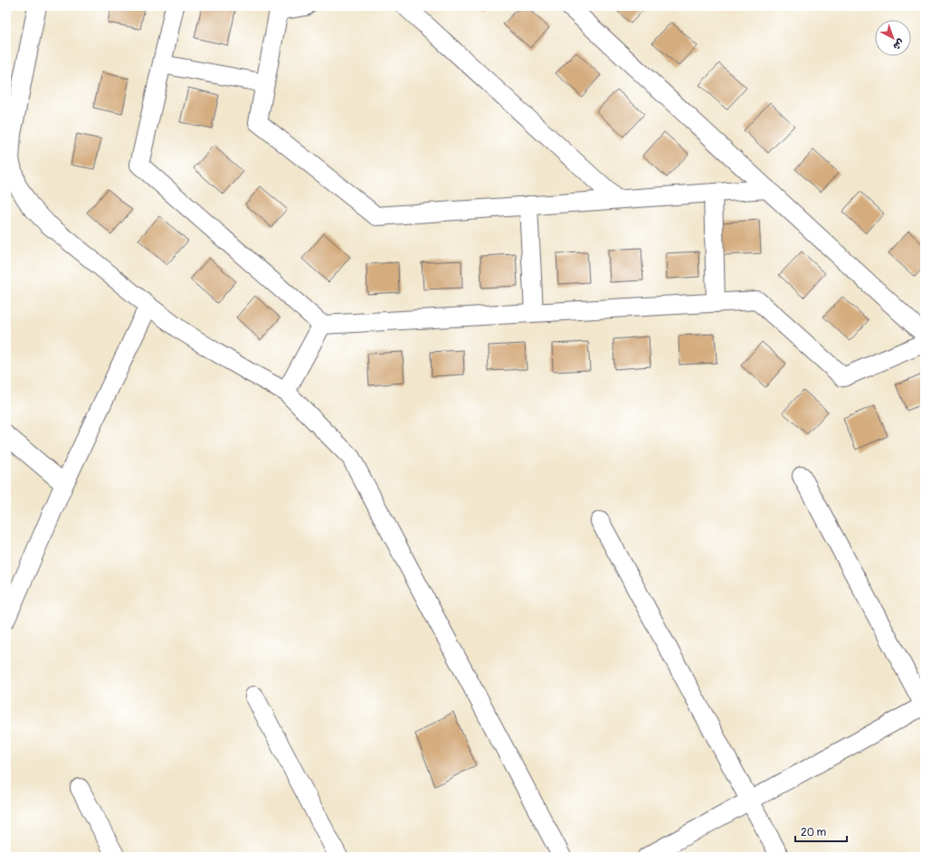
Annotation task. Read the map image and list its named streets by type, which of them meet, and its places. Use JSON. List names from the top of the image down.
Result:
{
  "scale_bar": "20 m",
  "north": "bottom right"
}
